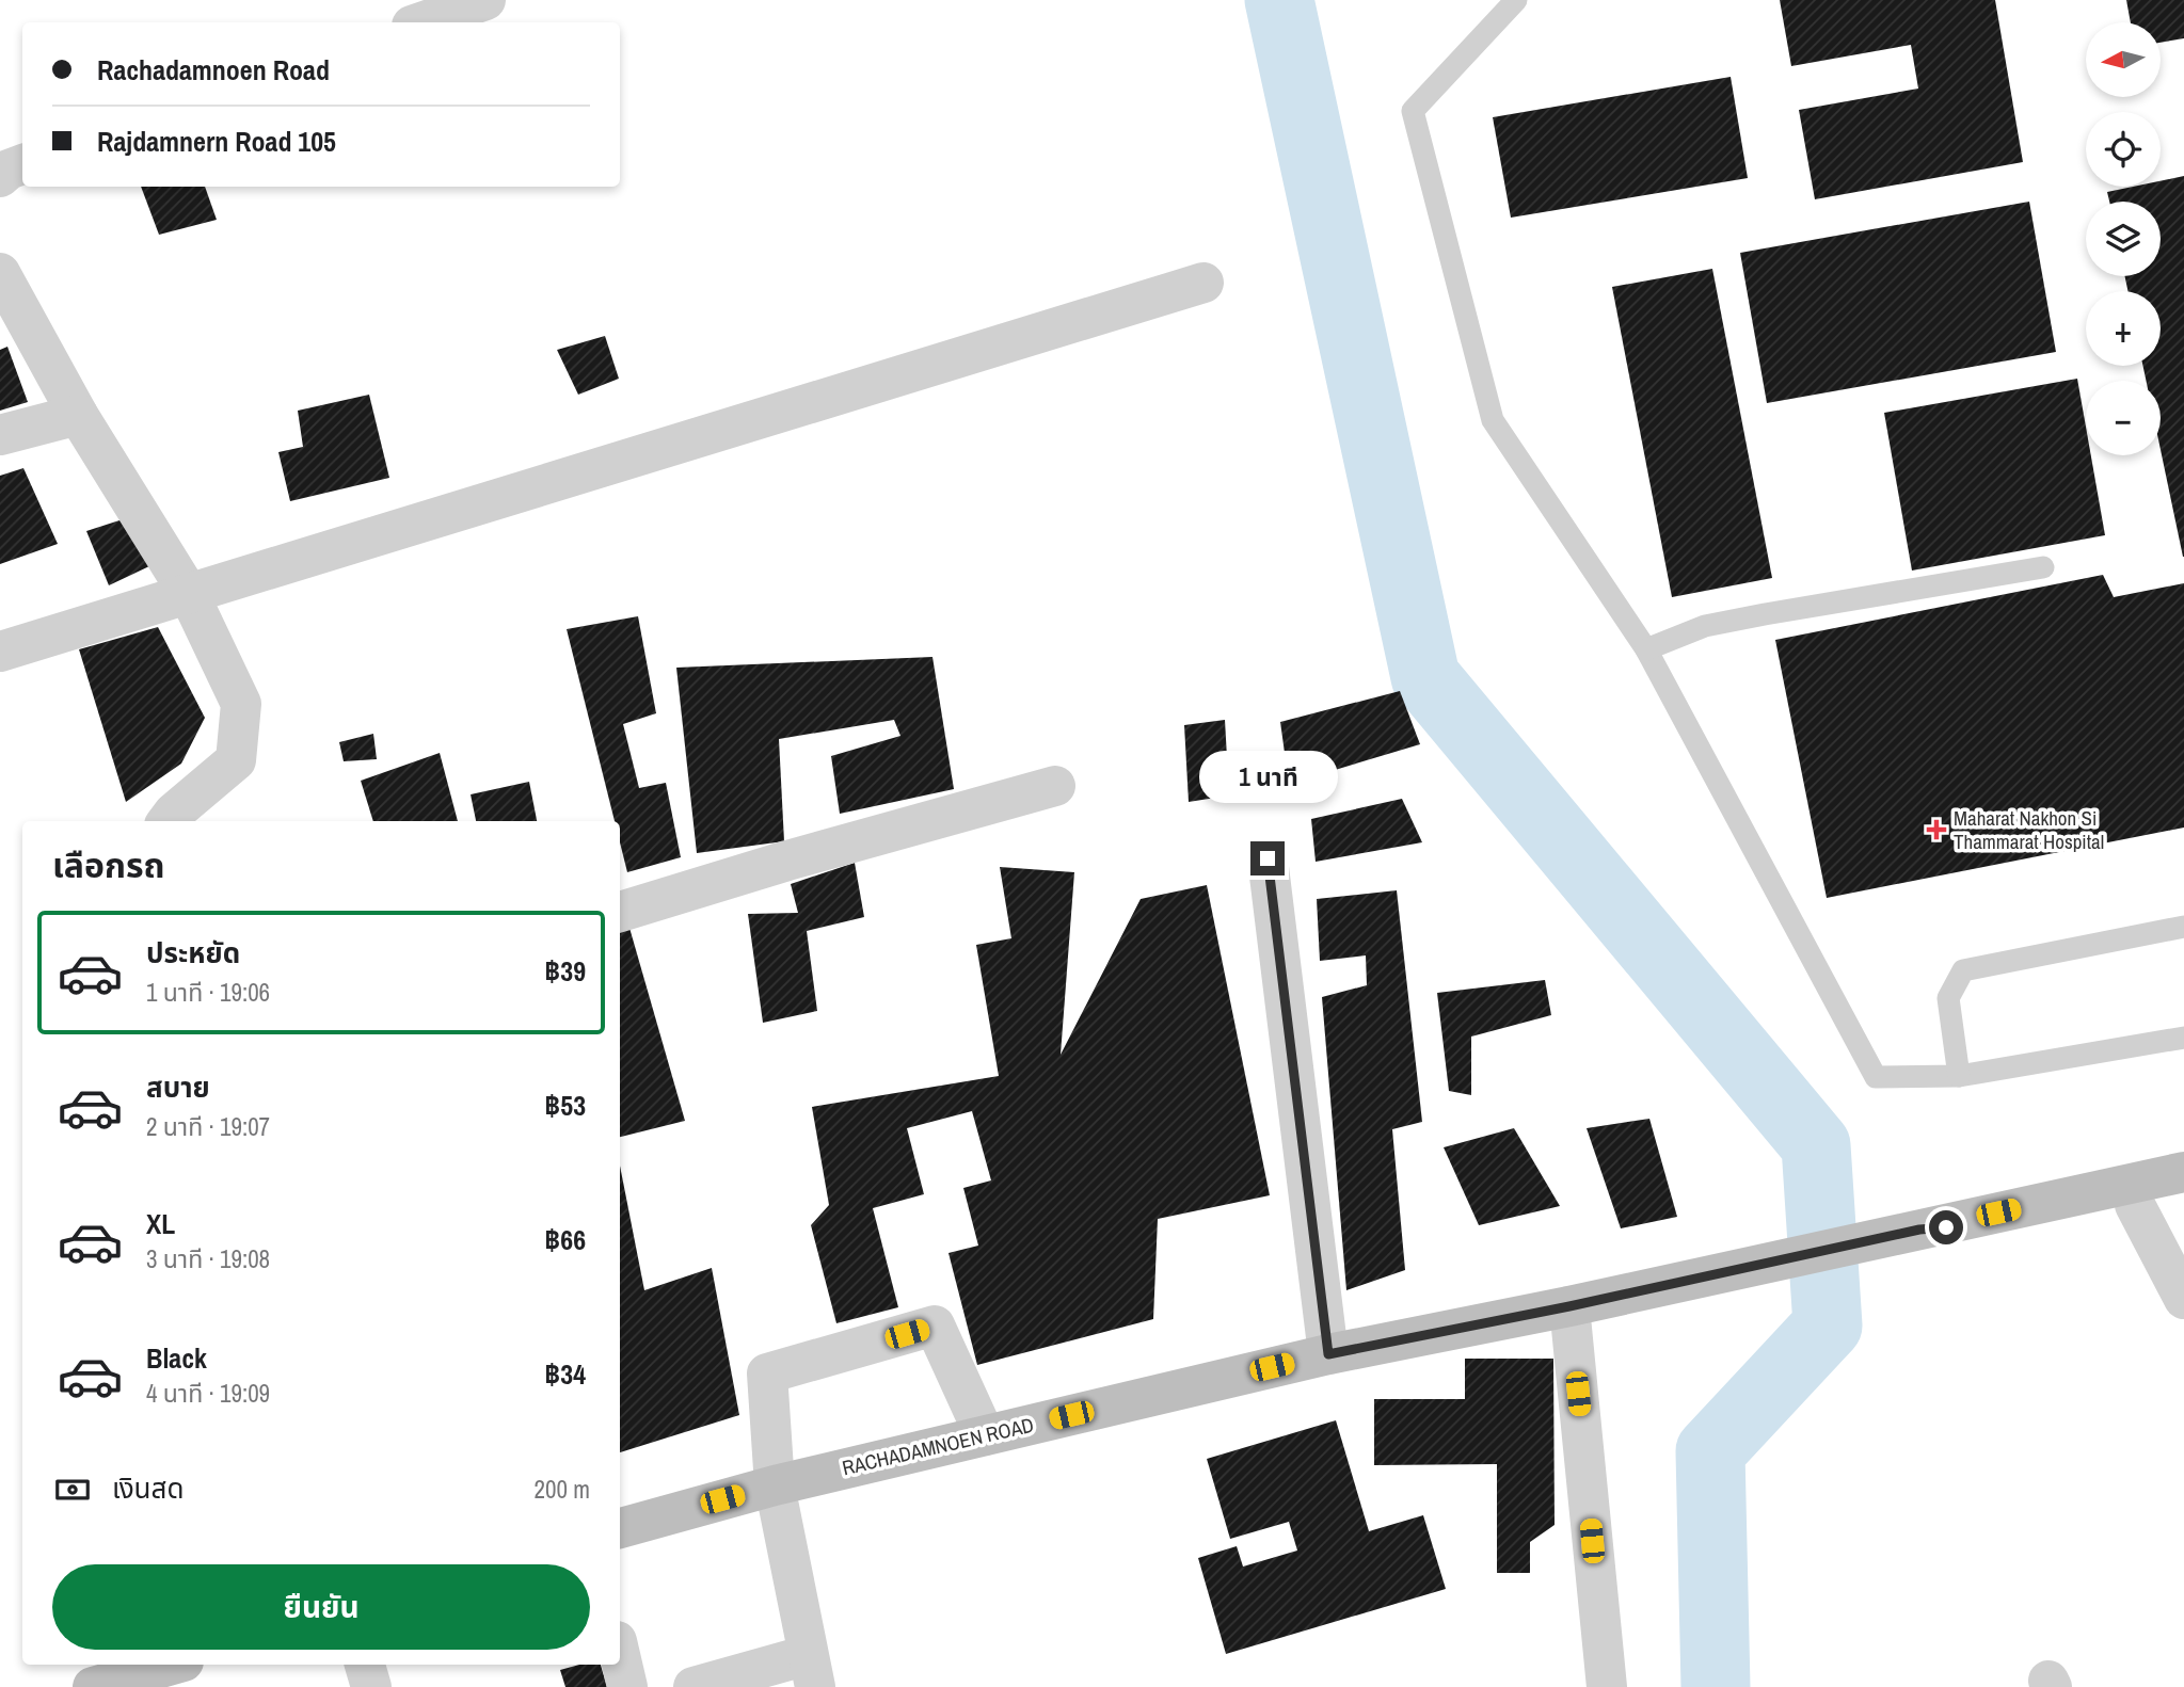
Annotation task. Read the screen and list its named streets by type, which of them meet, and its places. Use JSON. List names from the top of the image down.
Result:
{
  "streets": {
    "main road": ["RACHADAMNOEN ROAD"]
  },
  "places": {
    "health": ["Maharat Nakhon Si Thammarat Hospital"]
  },
  "north": "left",
  "page": {
    "map_buttons": ["+", "−"],
    "banner": ["Rachadamnoen Road", "Rajdamnern Road 105"],
    "bubble": "1 นาที",
    "heading": "เลือกรถ",
    "list": [
      {
        "name": "ประหยัด",
        "note": "1 นาที · 19:06",
        "value": "฿39"
      },
      {
        "name": "สบาย",
        "note": "2 นาที · 19:07",
        "value": "฿53"
      },
      {
        "name": "XL",
        "note": "3 นาที · 19:08",
        "value": "฿66"
      },
      {
        "name": "Black",
        "note": "4 นาที · 19:09",
        "value": "฿34"
      }
    ],
    "pay": ["เงินสด", "200 m"],
    "buttons": "ยืนยัน"
  }
}
